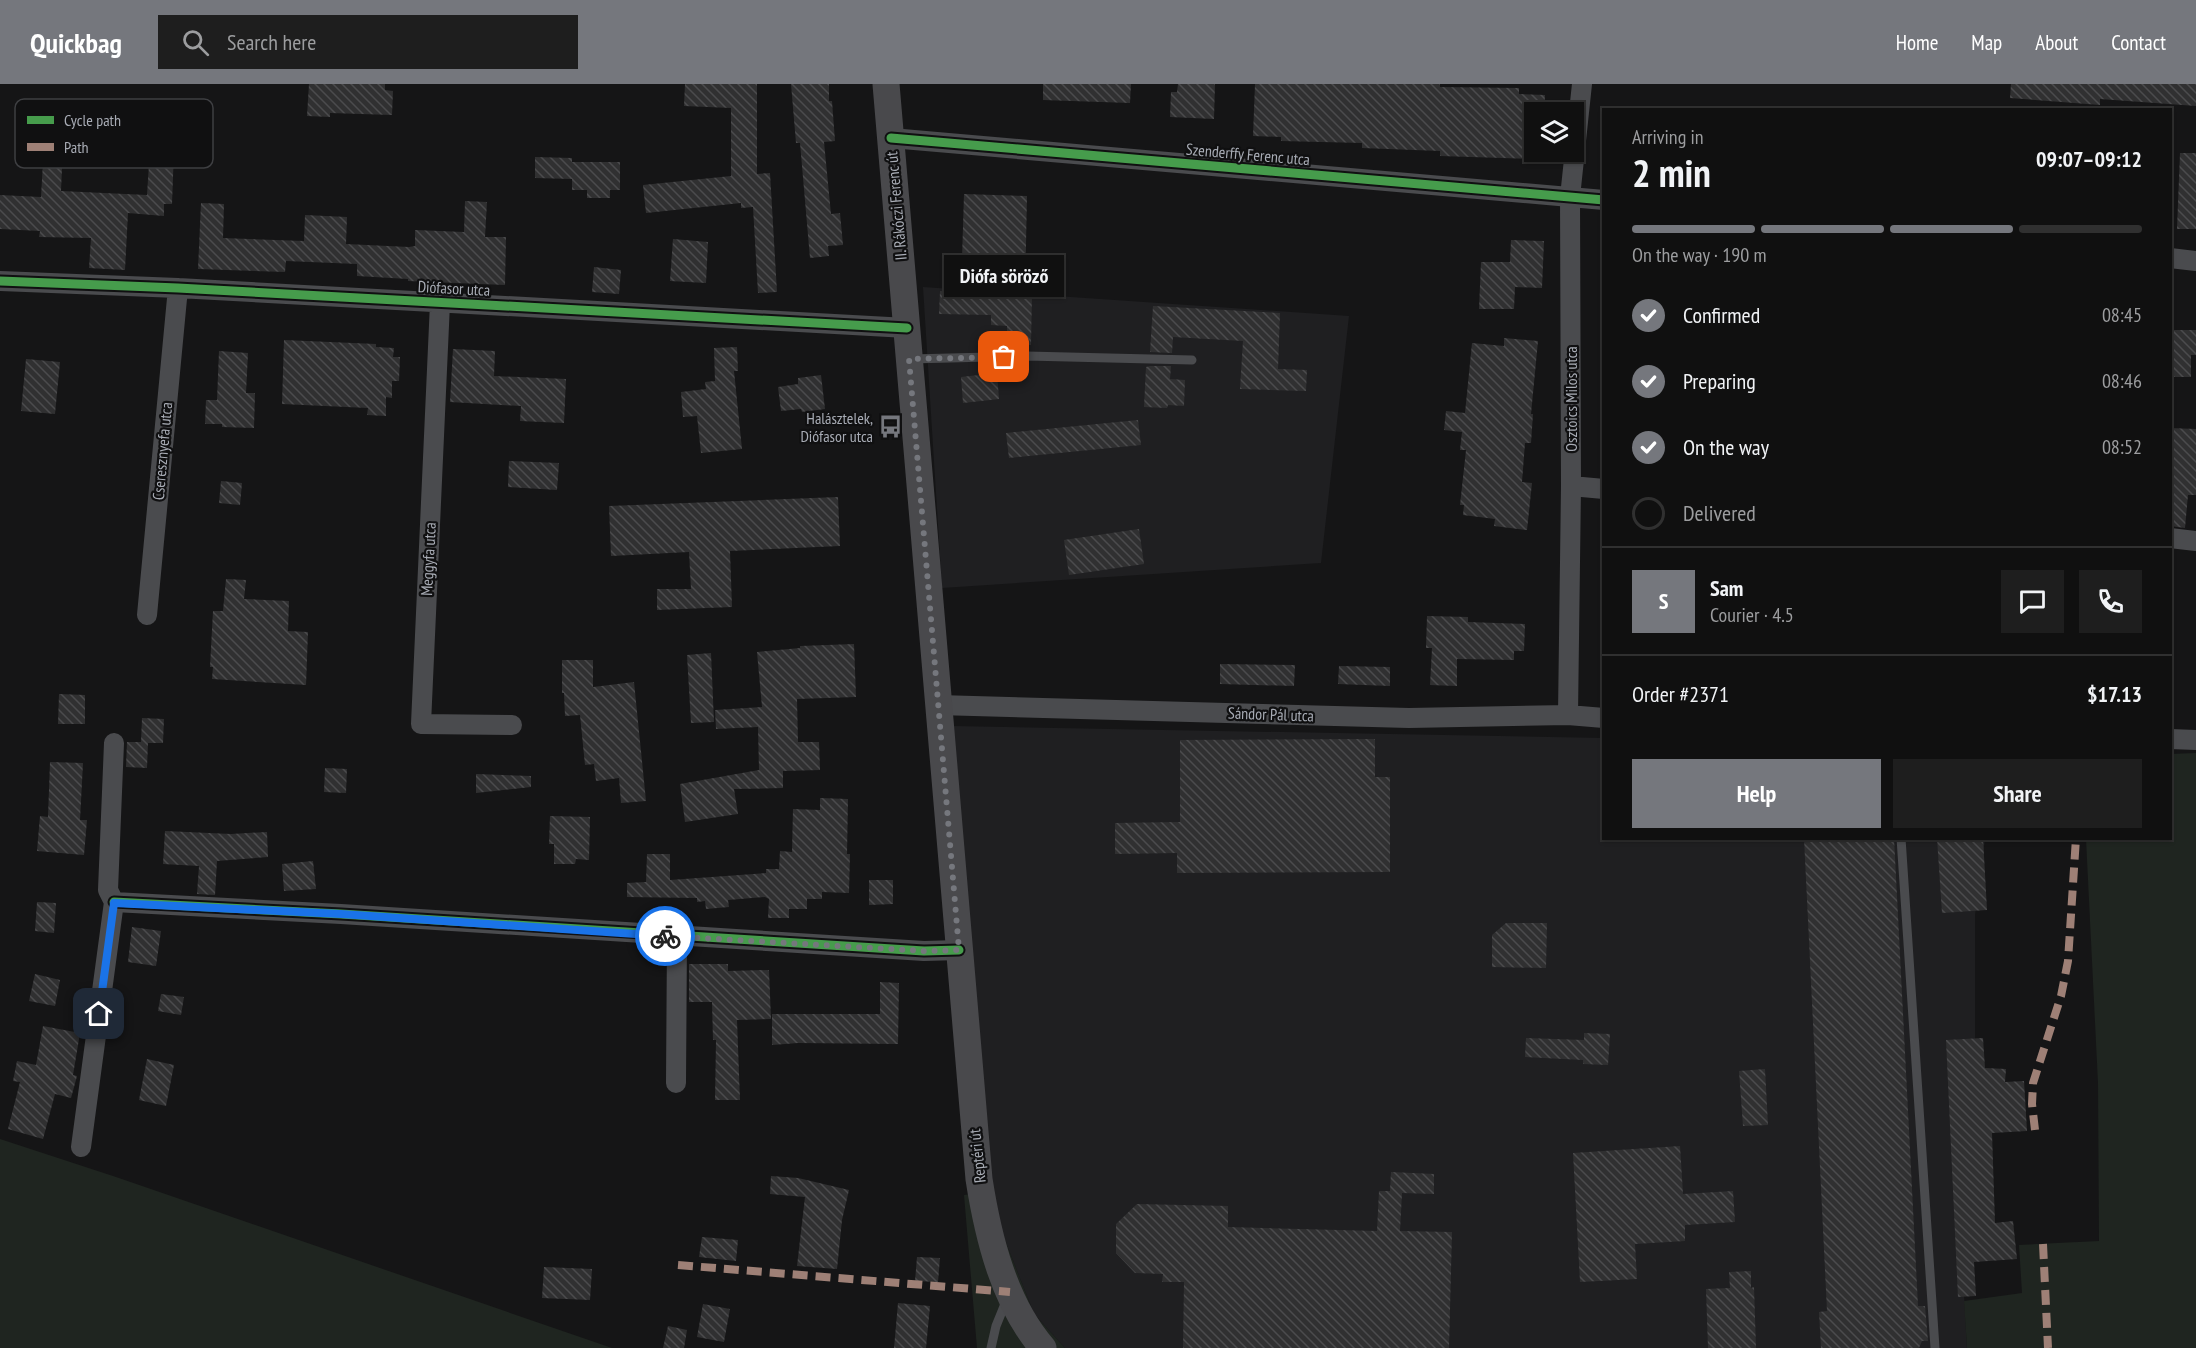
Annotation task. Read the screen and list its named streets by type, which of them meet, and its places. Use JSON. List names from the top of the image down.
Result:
{
  "streets": {
    "main road": ["II. Rákóczi Ferenc út", "Reptéri út"],
    "street": [
      "Szenderffy Ferenc utca",
      "Diófasor utca",
      "Osztoics Milos utca",
      "Cseresznyefa utca",
      "Meggyfa utca",
      "Sándor Pál utca"
    ]
  },
  "crossings": [
    ["Szenderffy Ferenc utca", "II. Rákóczi Ferenc út"],
    ["Szenderffy Ferenc utca", "Osztoics Milos utca"],
    ["II. Rákóczi Ferenc út", "Diófasor utca"],
    ["II. Rákóczi Ferenc út", "Reptéri út"],
    ["Diófasor utca", "Cseresznyefa utca"],
    ["Diófasor utca", "Meggyfa utca"],
    ["Diófasor utca", "Reptéri út"],
    ["Osztoics Milos utca", "Sándor Pál utca"],
    ["Sándor Pál utca", "Reptéri út"]
  ],
  "places": {
    "other": ["Diófa söröző"],
    "bus stop": ["Halásztelek, Diófasor utca"]
  },
  "legend": ["Cycle path", "Path"],
  "page": {
    "header": "Quickbag",
    "search": "Search here",
    "nav": [
      "Home",
      "Map",
      "About",
      "Contact"
    ],
    "heading": ["2 min", "Arriving in", "09:07–09:12"],
    "panel": [
      "Sam",
      "Courier · 4.5",
      "Order #2371",
      "$17.13"
    ],
    "bar": "On the way · 190 m",
    "bubble": "Diófa söröző",
    "list": [
      ["Confirmed", "08:45"],
      ["Preparing", "08:46"],
      ["On the way", "08:52"],
      "Delivered"
    ],
    "round": "S",
    "buttons": ["Help", "Share"]
  }
}
